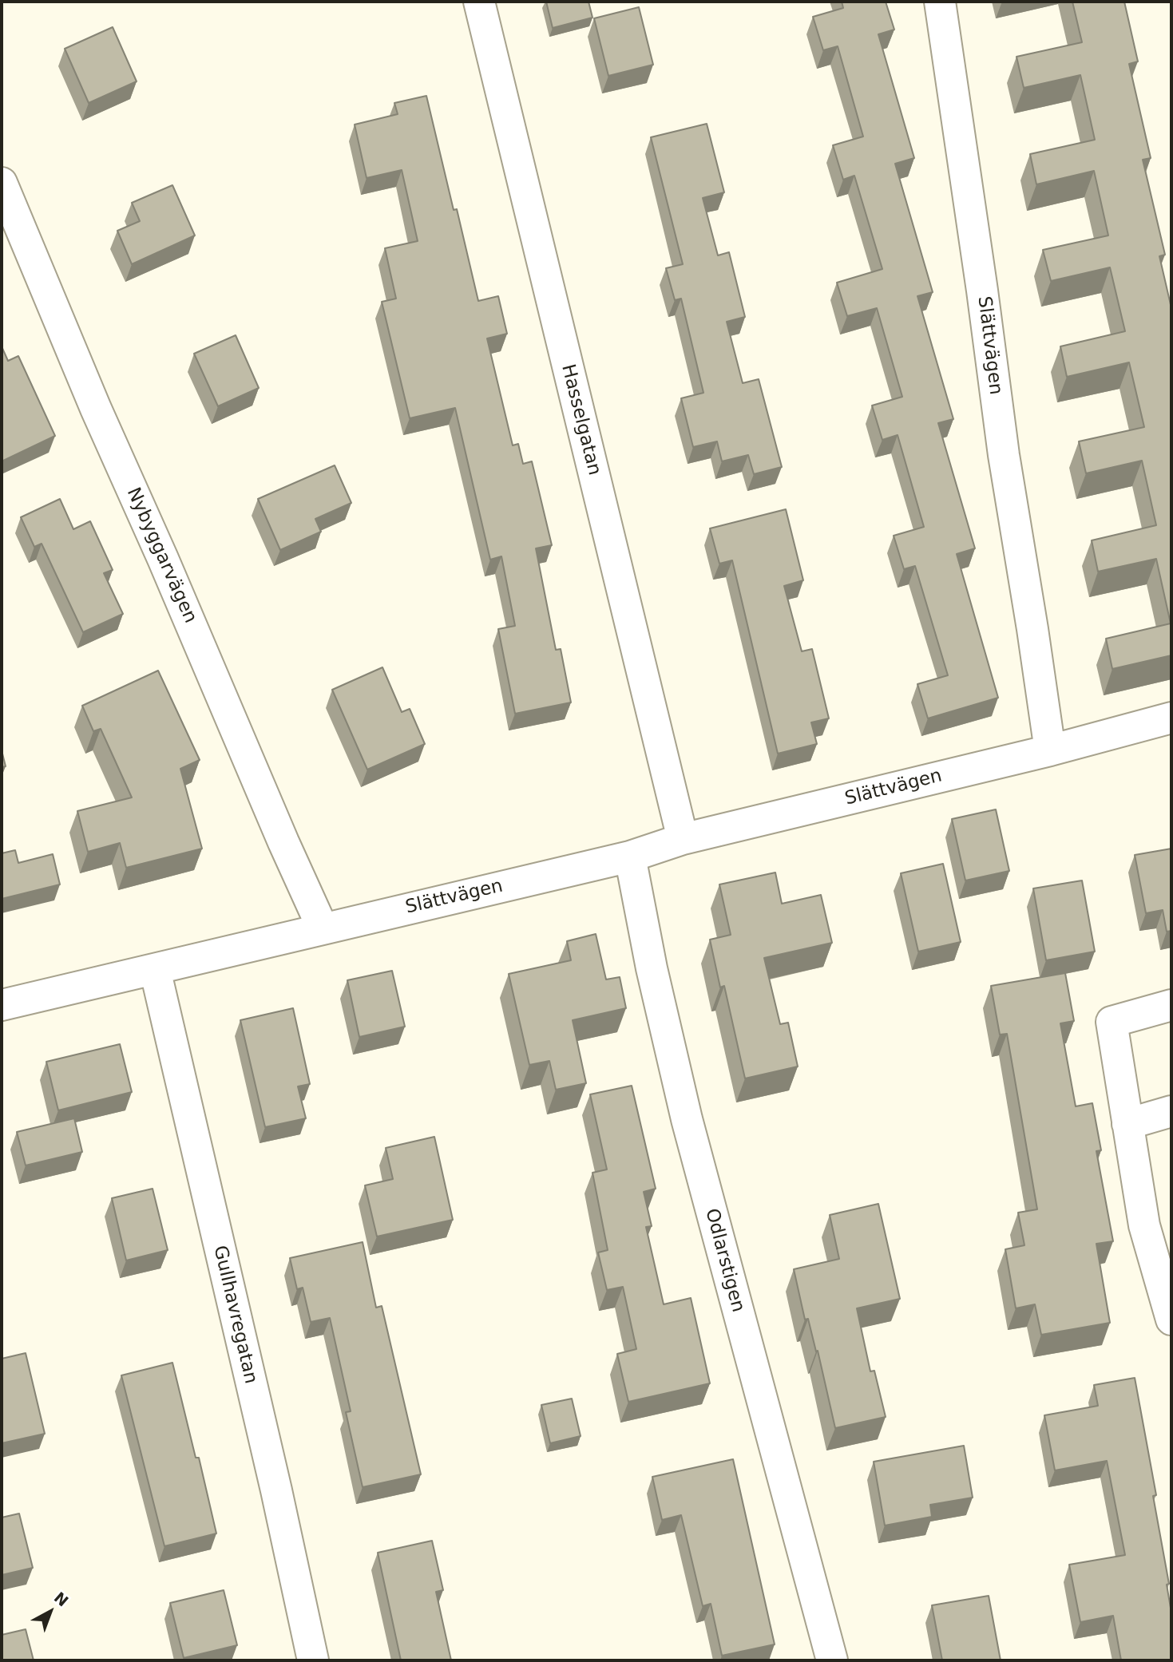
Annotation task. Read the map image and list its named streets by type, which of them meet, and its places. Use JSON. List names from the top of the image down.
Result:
{
  "streets": {
    "street": [
      "Slättvägen",
      "Hasselgatan",
      "Nybyggarvägen",
      "Odlarstigen",
      "Gullhavregatan"
    ]
  },
  "crossings": [
    ["Slättvägen", "Hasselgatan"],
    ["Slättvägen", "Nybyggarvägen"],
    ["Slättvägen", "Odlarstigen"],
    ["Slättvägen", "Gullhavregatan"]
  ],
  "north": "top right"
}
